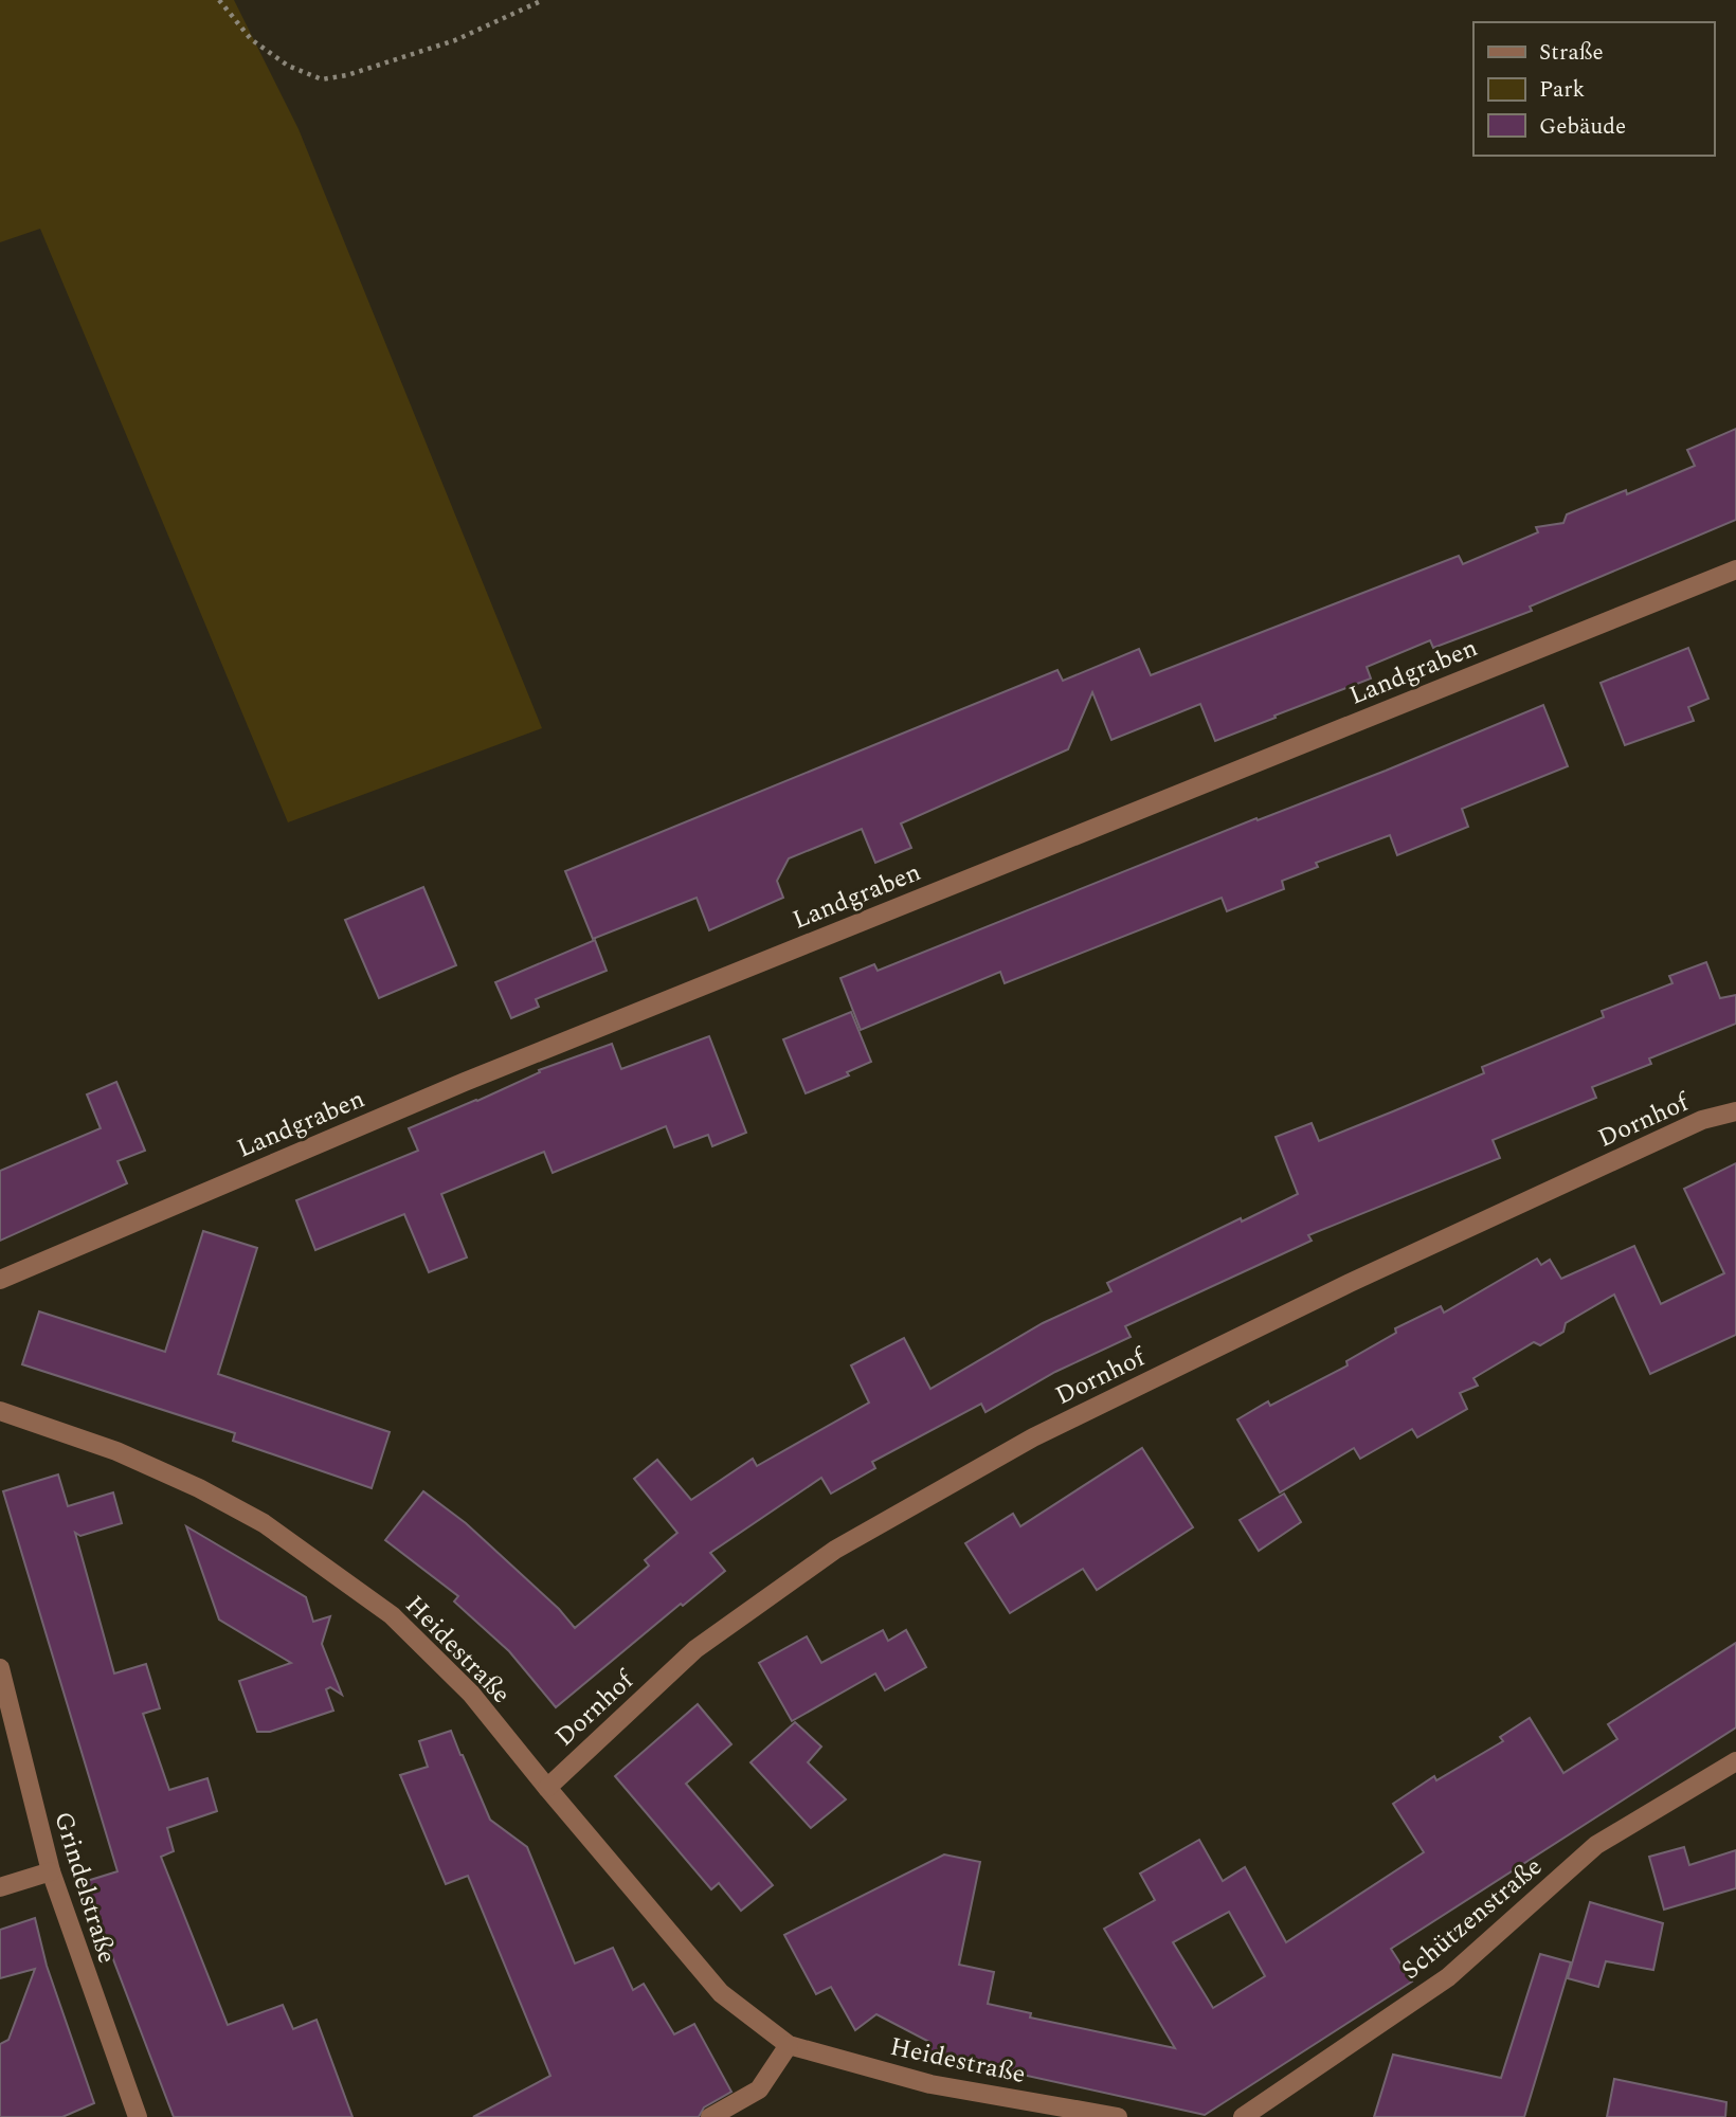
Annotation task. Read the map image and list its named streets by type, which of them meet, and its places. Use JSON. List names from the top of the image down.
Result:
{
  "streets": {
    "street": [
      "Landgraben",
      "Dornhof",
      "Heidestraße",
      "Grindelstraße",
      "Schützenstraße"
    ]
  },
  "crossings": [
    ["Dornhof", "Heidestraße"]
  ],
  "legend": ["Straße", "Park", "Gebäude"]
}
